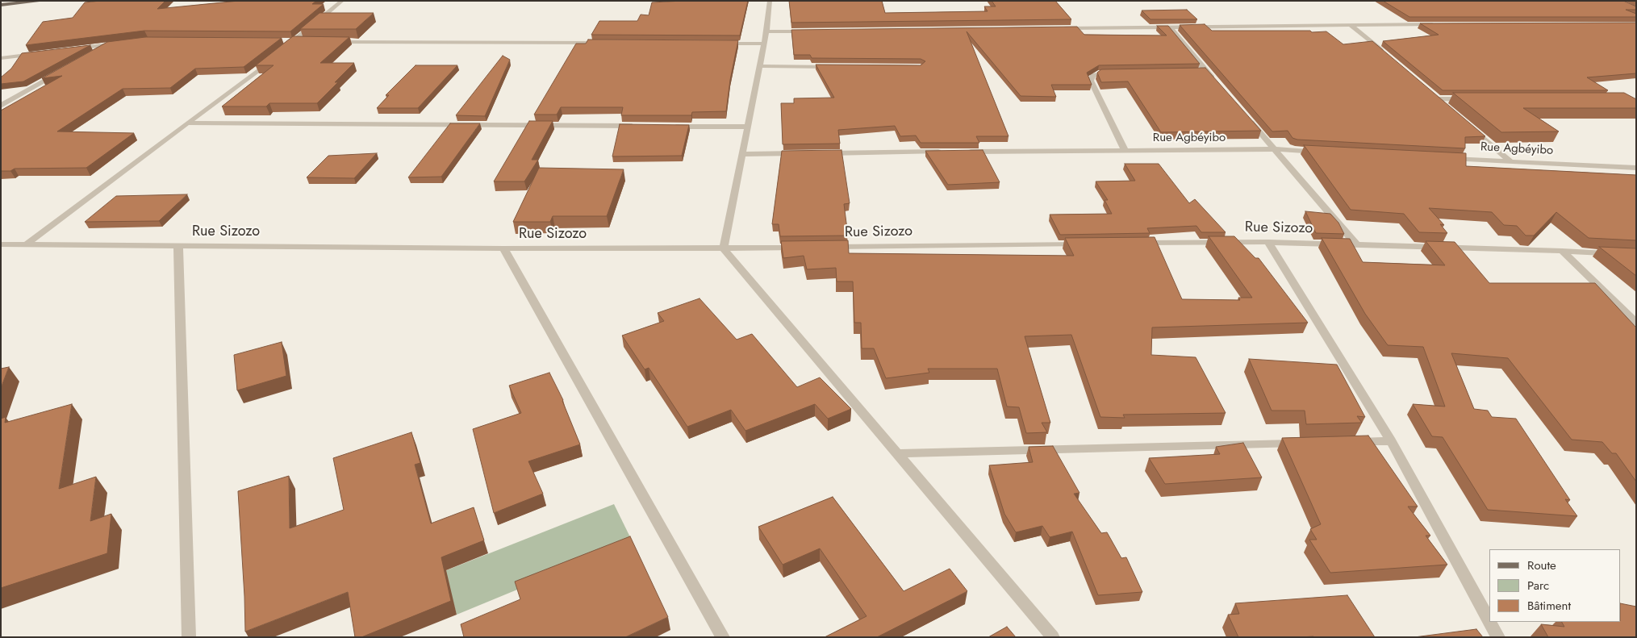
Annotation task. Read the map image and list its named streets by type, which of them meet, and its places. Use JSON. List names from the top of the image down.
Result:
{
  "streets": {
    "street": ["Rue Agbéyibo", "Rue Sizozo"]
  },
  "legend": ["Route", "Parc", "Bâtiment"]
}
